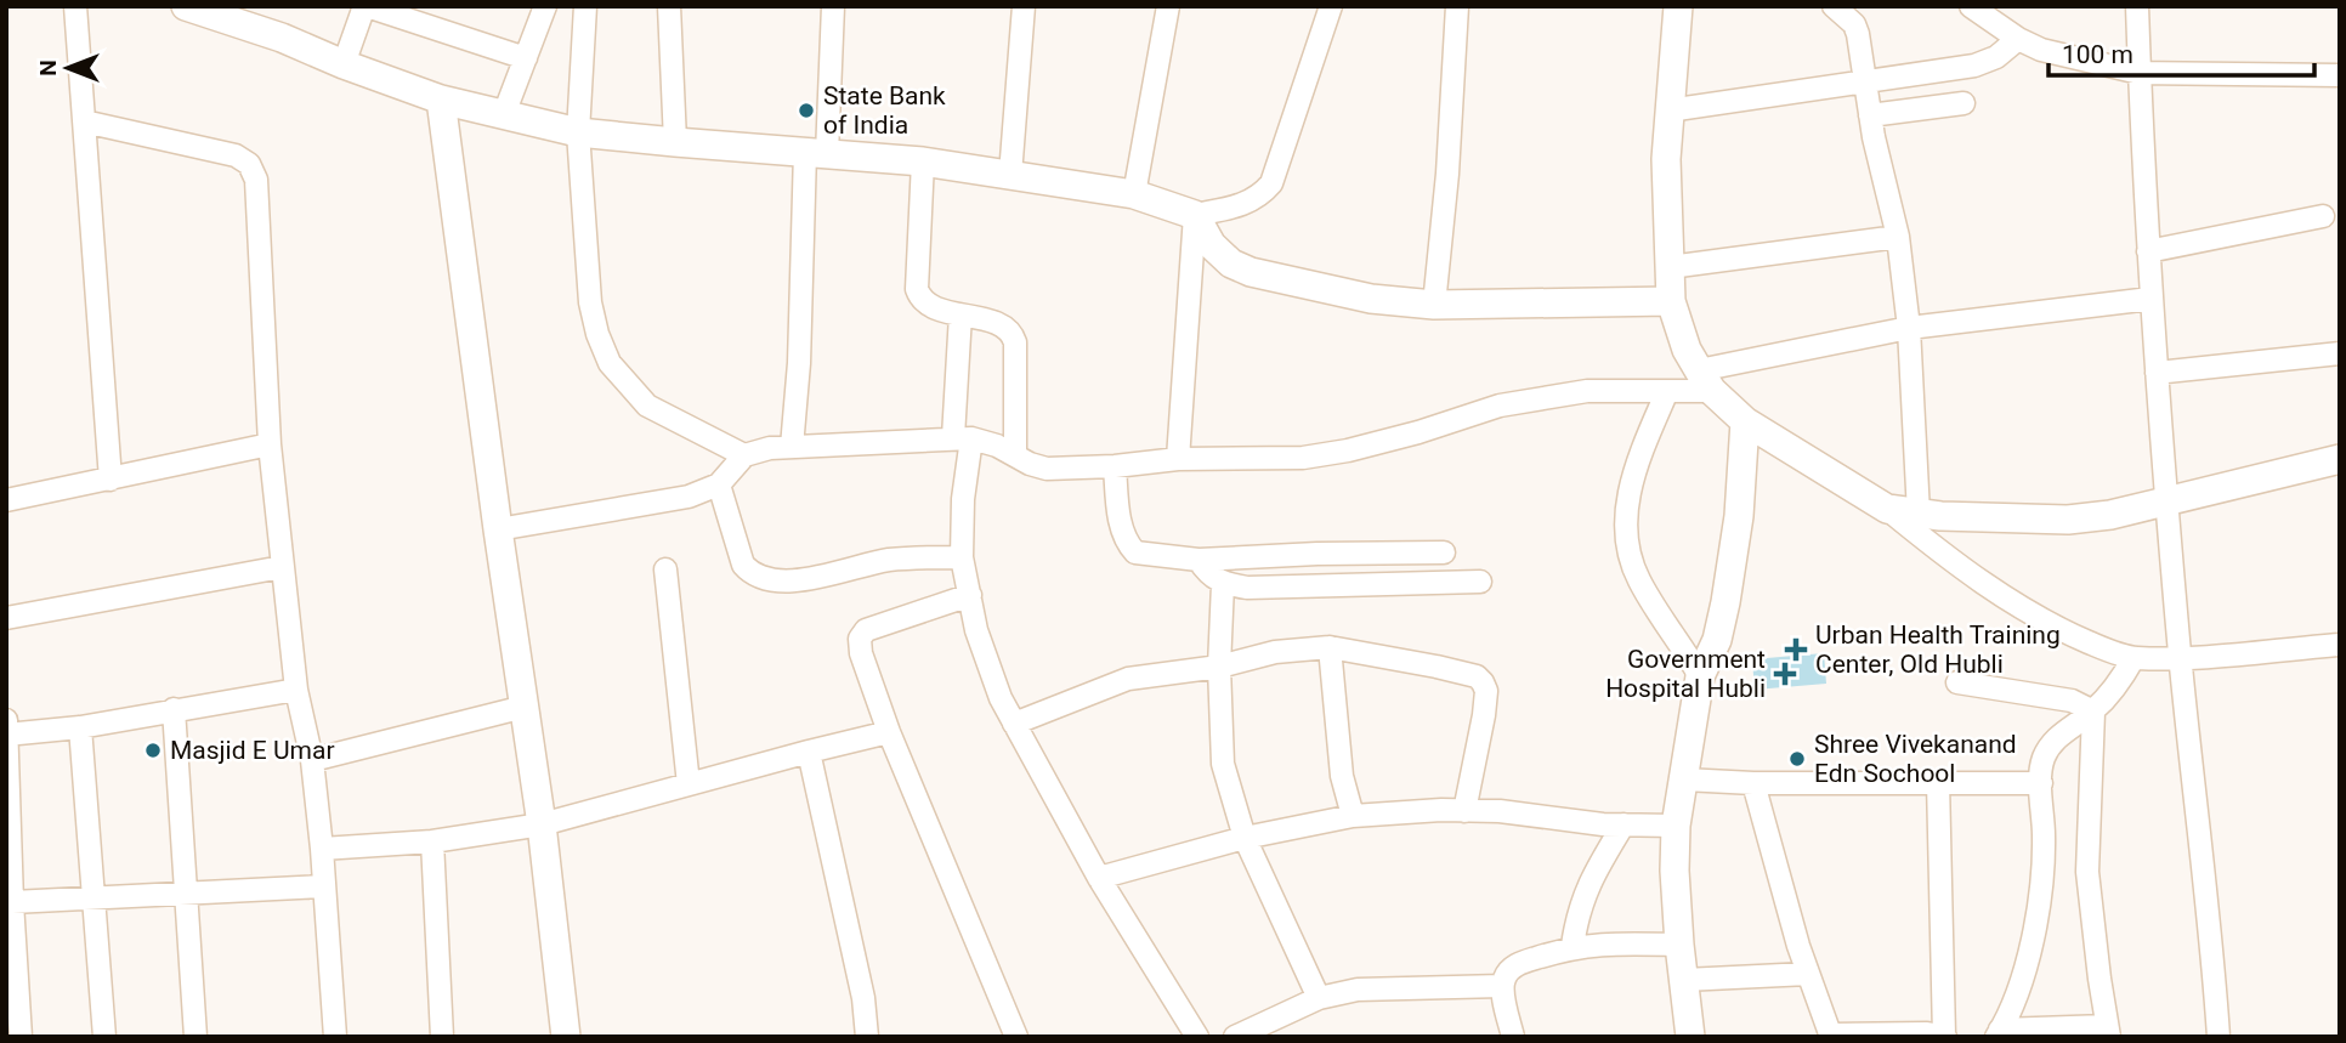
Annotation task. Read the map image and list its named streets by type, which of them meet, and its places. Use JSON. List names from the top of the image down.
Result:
{
  "places": {
    "other": ["State Bank of India", "Masjid E Umar", "Shree Vivekanand Edn Sochool"],
    "health": ["Urban Health Training Center, Old Hubli", "Government Hospital Hubli"]
  },
  "scale_bar": "100 m",
  "north": "left"
}
